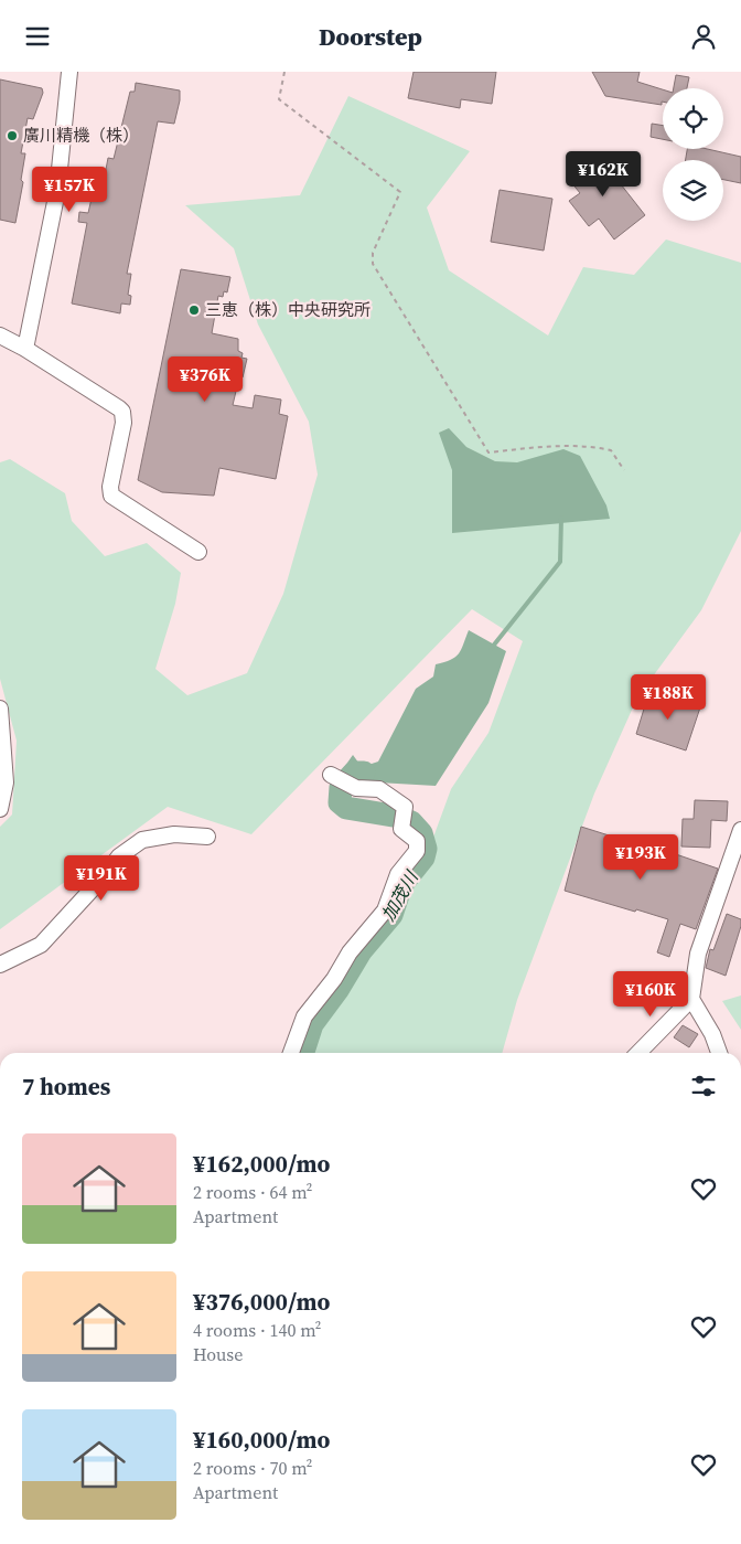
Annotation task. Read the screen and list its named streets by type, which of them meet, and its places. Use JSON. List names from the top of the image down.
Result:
{
  "water": ["加茂川"],
  "places": ["廣川精機（株）", "三恵（株）中央研究所"],
  "page": {
    "header": "Doorstep",
    "price": [
      "¥162K",
      "¥157K",
      "¥376K",
      "¥188K",
      "¥193K",
      "¥191K",
      "¥160K"
    ],
    "heading": "7 homes",
    "list": [
      {
        "name": "¥162,000/mo",
        "note": "2 rooms · 64 m² · Apartment"
      },
      {
        "name": "¥376,000/mo",
        "note": "4 rooms · 140 m² · House"
      },
      {
        "name": "¥160,000/mo",
        "note": "2 rooms · 70 m² · Apartment"
      }
    ]
  }
}
